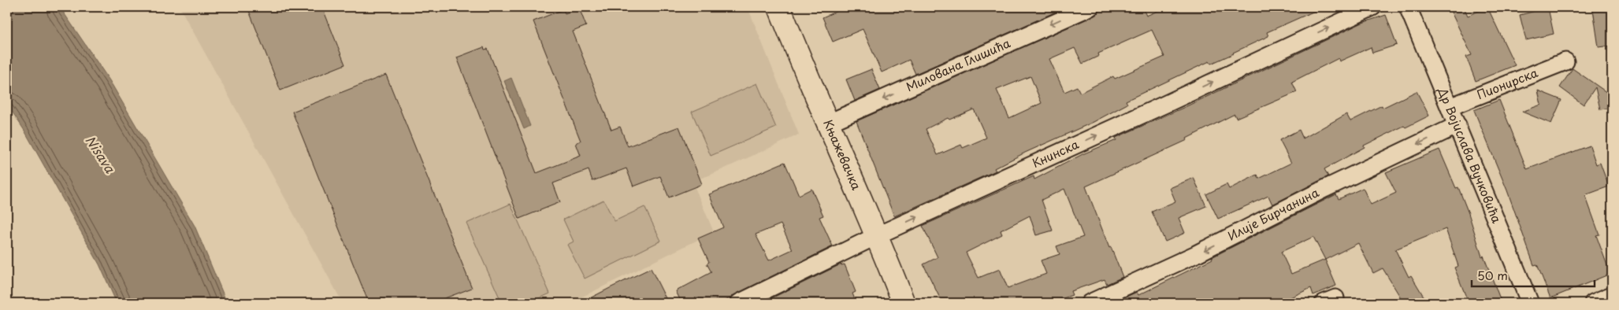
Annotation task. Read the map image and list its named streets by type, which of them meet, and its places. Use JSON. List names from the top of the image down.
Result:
{
  "streets": {
    "main road": ["Књажевачка"],
    "street": [
      "Милована Глишића",
      "Пионирска",
      "Книнска",
      "Др Војислава Вучковића",
      "Илије Бирчанина"
    ]
  },
  "crossings": [
    ["Милована Глишића", "Књажевачка"],
    ["Пионирска", "Др Војислава Вучковића"],
    ["Книнска", "Књажевачка"],
    ["Др Војислава Вучковића", "Илије Бирчанина"]
  ],
  "one_way": ["Милована Глишића", "Книнска", "Илије Бирчанина"],
  "water": ["Nisava"],
  "scale_bar": "50 m"
}
